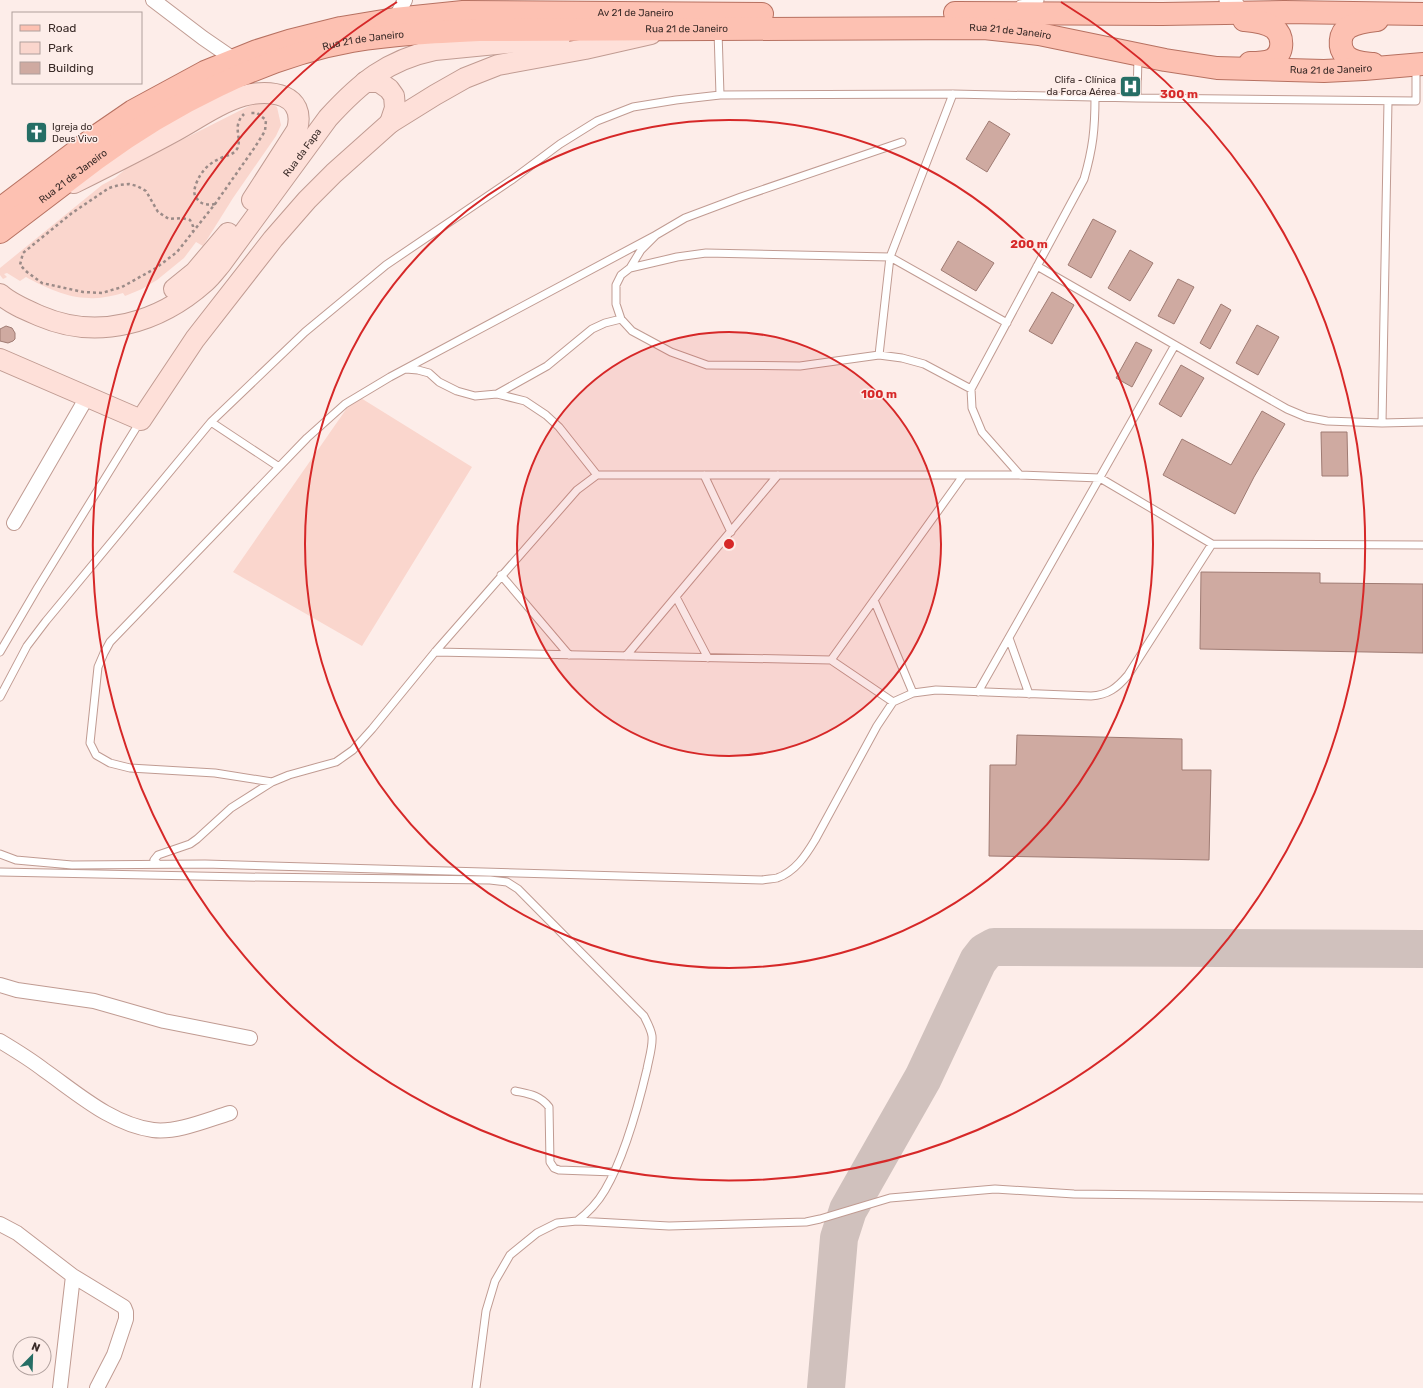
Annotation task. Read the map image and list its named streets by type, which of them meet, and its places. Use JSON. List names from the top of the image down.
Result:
{
  "streets": {
    "main road": ["Av 21 de Janeiro", "Rua 21 de Janeiro", "Rua da Fapa"]
  },
  "crossings": [
    ["Av 21 de Janeiro", "Rua 21 de Janeiro"],
    ["Rua 21 de Janeiro", "Rua da Fapa"]
  ],
  "places": {
    "hospital": ["Clifa - Clínica da Forca Aérea"],
    "church": ["Igreja do Deus Vivo"]
  },
  "legend": ["Road", "Park", "Building"],
  "north": "top right",
  "rings": ["300 m", "200 m", "100 m"]
}
